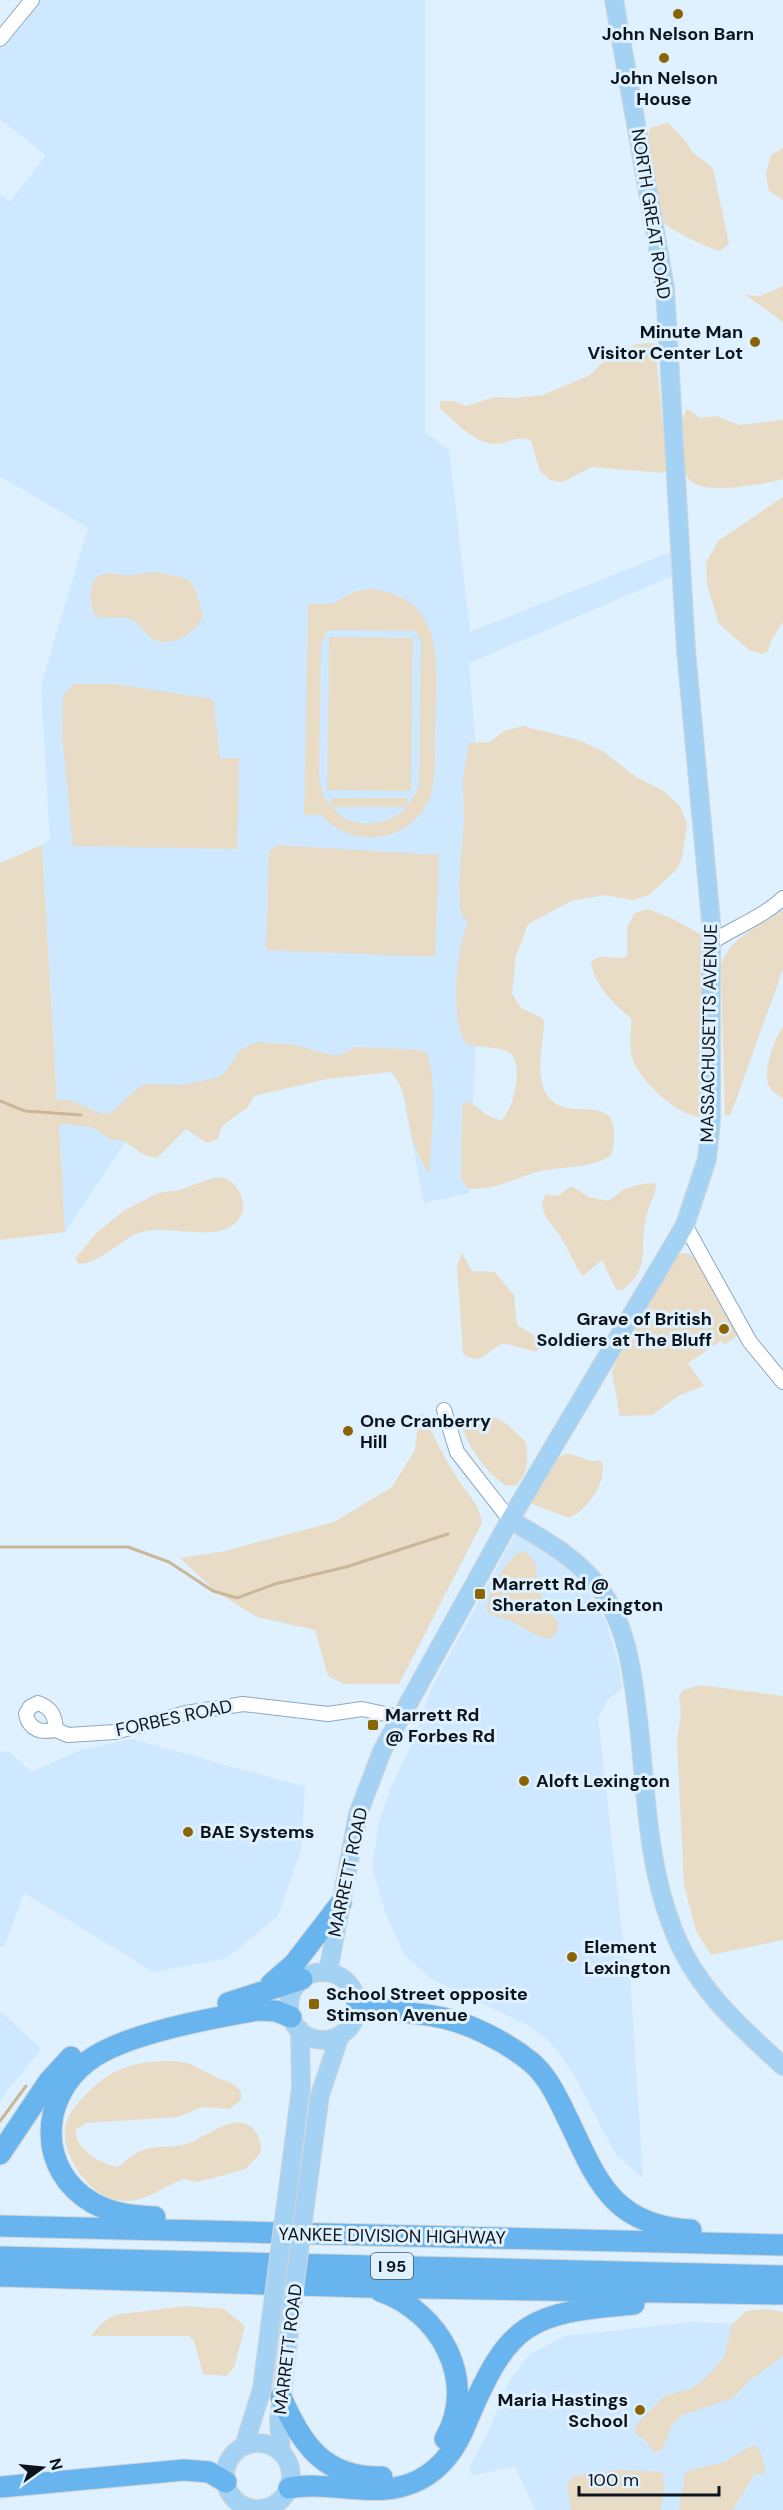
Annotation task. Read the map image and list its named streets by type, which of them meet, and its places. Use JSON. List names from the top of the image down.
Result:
{
  "streets": {
    "highway": ["YANKEE DIVISION HIGHWAY", "I 95"],
    "main road": ["NORTH GREAT ROAD", "MASSACHUSETTS AVENUE", "MARRETT ROAD"],
    "street": ["FORBES ROAD"]
  },
  "crossings": [
    ["NORTH GREAT ROAD", "MASSACHUSETTS AVENUE"],
    ["MASSACHUSETTS AVENUE", "MARRETT ROAD"],
    ["FORBES ROAD", "MARRETT ROAD"]
  ],
  "places": {
    "other": [
      "John Nelson Barn",
      "John Nelson House",
      "Minute Man Visitor Center Lot",
      "Grave of British Soldiers at The Bluff",
      "One Cranberry Hill",
      "Aloft Lexington",
      "BAE Systems",
      "Element Lexington",
      "Maria Hastings School"
    ],
    "transit": ["Marrett Rd @ Sheraton Lexington", "Marrett Rd @ Forbes Rd", "School Street opposite Stimson Avenue"]
  },
  "scale_bar": "100 m",
  "north": "right"
}
